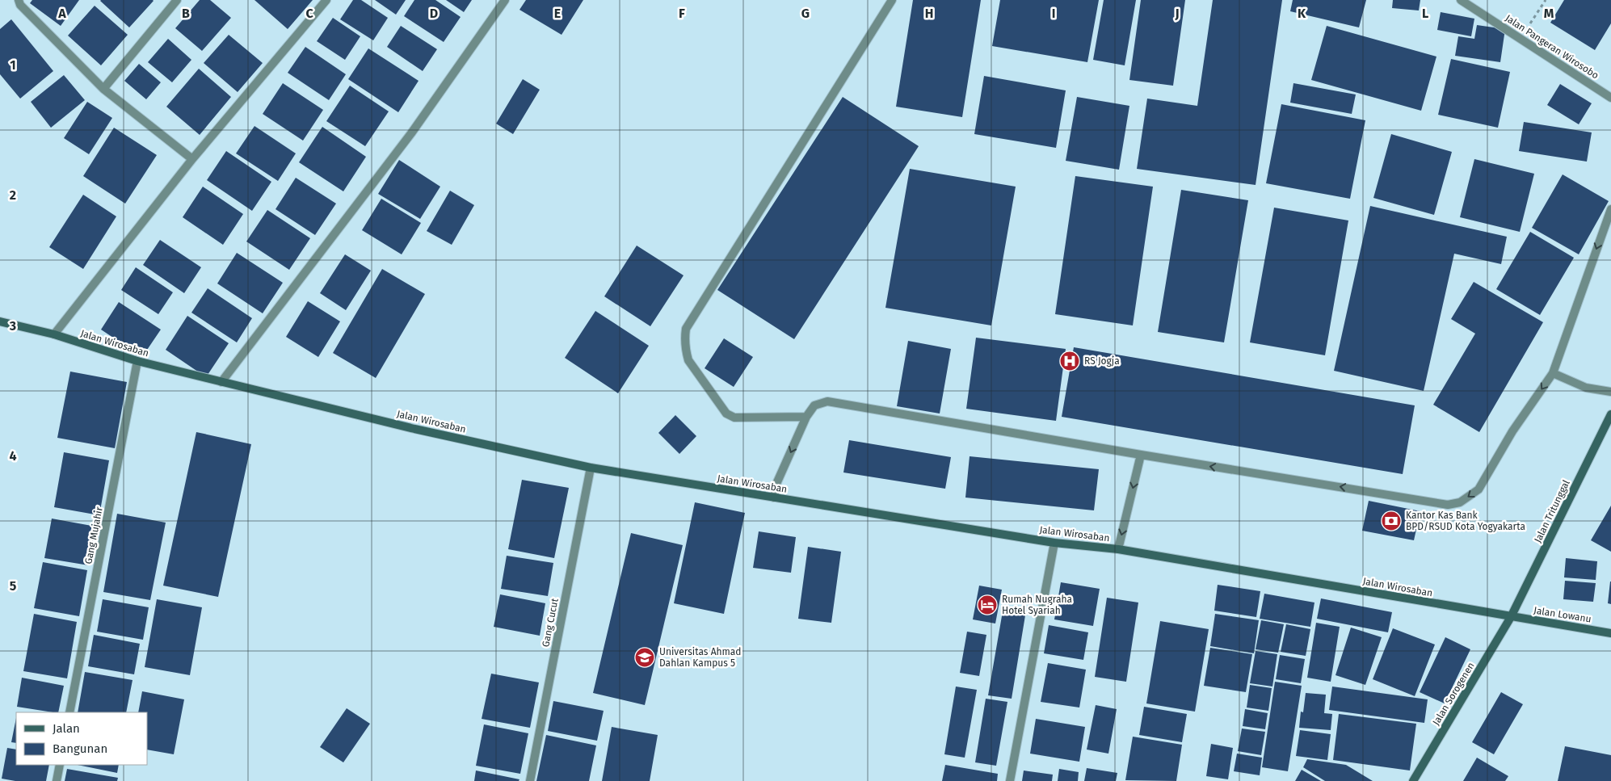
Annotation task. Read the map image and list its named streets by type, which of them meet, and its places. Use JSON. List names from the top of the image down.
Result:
{
  "streets": {
    "main road": [
      "Jalan Wirosaban",
      "Jalan Tritunggal",
      "Jalan Lowanu",
      "Jalan Sorogenen"
    ],
    "street": ["Jalan Pangeran Wirosobo", "Gang Mujahir", "Gang Cucut"]
  },
  "crossings": [
    ["Jalan Wirosaban", "Jalan Tritunggal"],
    ["Jalan Wirosaban", "Gang Mujahir"],
    ["Jalan Wirosaban", "Jalan Lowanu"],
    ["Jalan Wirosaban", "Gang Cucut"],
    ["Jalan Wirosaban", "Jalan Sorogenen"],
    ["Jalan Tritunggal", "Jalan Lowanu"],
    ["Jalan Tritunggal", "Jalan Sorogenen"],
    ["Jalan Lowanu", "Jalan Sorogenen"]
  ],
  "places": {
    "hospital": ["RS Jogja"],
    "bank": ["Kantor Kas Bank BPD/RSUD Kota Yogyakarta"],
    "hotel": ["Rumah Nugraha Hotel Syariah"],
    "school or university": ["Universitas Ahmad Dahlan Kampus 5"]
  },
  "legend": ["Jalan", "Bangunan"],
  "grid": {
    "columns": [
      "A",
      "B",
      "C",
      "D",
      "E",
      "F",
      "G",
      "H",
      "I",
      "J",
      "K",
      "L",
      "M"
    ],
    "rows": [
      "1",
      "2",
      "3",
      "4",
      "5"
    ]
  }
}
